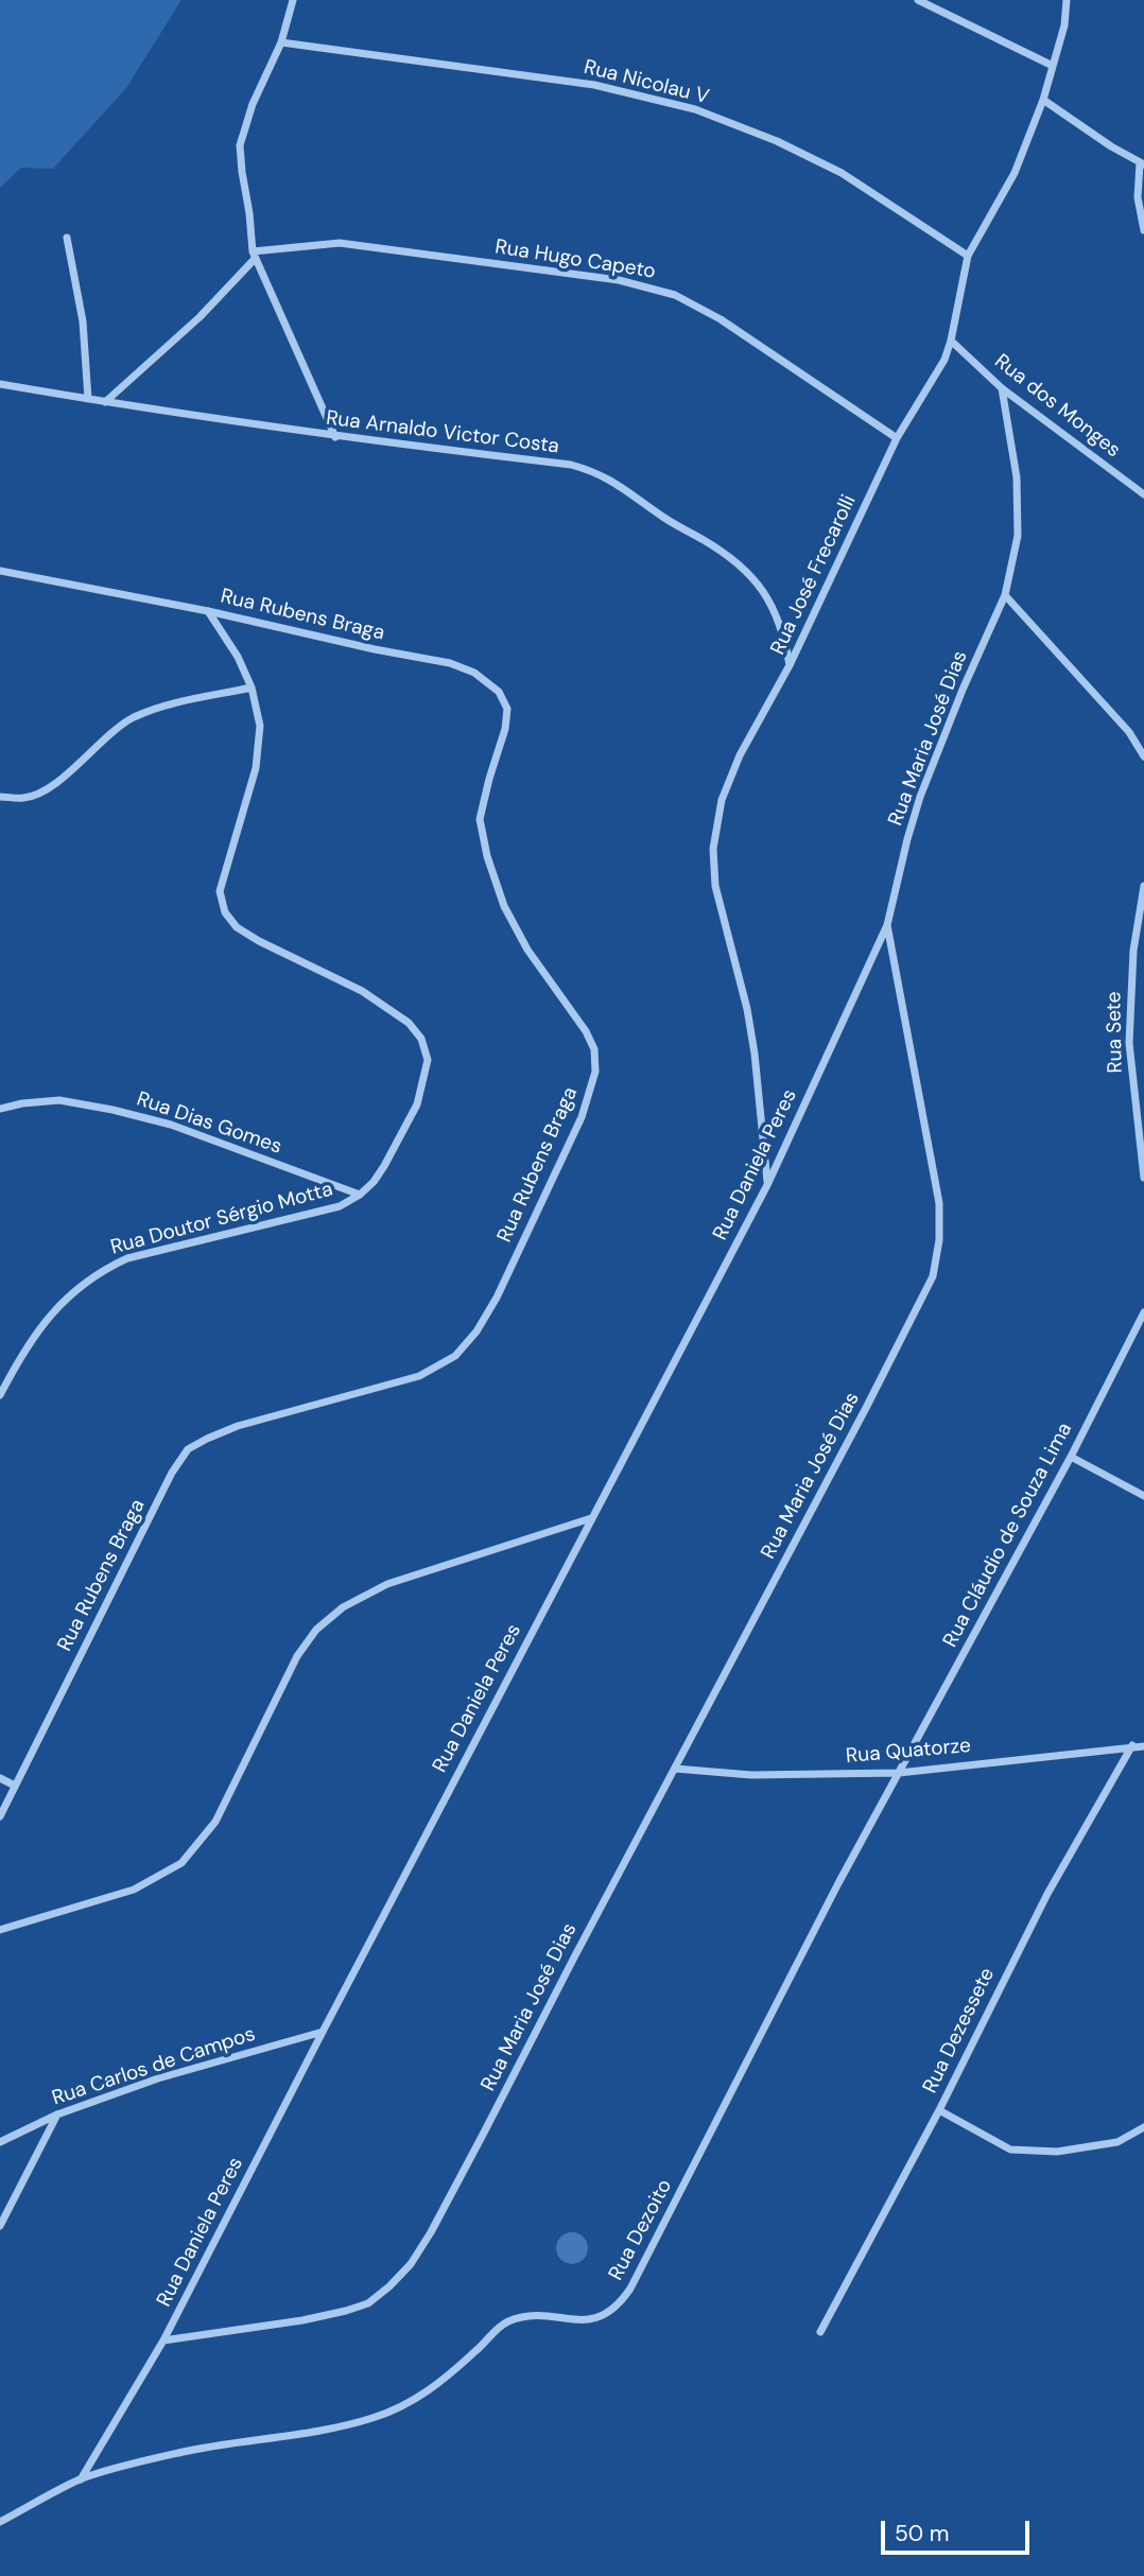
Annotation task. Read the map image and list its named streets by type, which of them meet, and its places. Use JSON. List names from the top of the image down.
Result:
{
  "streets": {
    "street": [
      "Rua Nicolau V",
      "Rua Hugo Capeto",
      "Rua dos Monges",
      "Rua Arnaldo Victor Costa",
      "Rua José Frecarolli",
      "Rua Rubens Braga",
      "Rua Maria José Dias",
      "Rua Sete",
      "Rua Dias Gomes",
      "Rua Daniela Peres",
      "Rua Doutor Sérgio Motta",
      "Rua Cláudio de Souza Lima",
      "Rua Quatorze",
      "Rua Dezessete",
      "Rua Carlos de Campos",
      "Rua Dezoito"
    ]
  },
  "crossings": [
    ["Rua Nicolau V", "Rua José Frecarolli"],
    ["Rua Hugo Capeto", "Rua José Frecarolli"],
    ["Rua dos Monges", "Rua José Frecarolli"],
    ["Rua dos Monges", "Rua Maria José Dias"],
    ["Rua Arnaldo Victor Costa", "Rua José Frecarolli"],
    ["Rua José Frecarolli", "Rua Daniela Peres"],
    ["Rua Rubens Braga", "Rua Doutor Sérgio Motta"],
    ["Rua Maria José Dias", "Rua Daniela Peres"],
    ["Rua Maria José Dias", "Rua Quatorze"],
    ["Rua Dias Gomes", "Rua Doutor Sérgio Motta"],
    ["Rua Daniela Peres", "Rua Carlos de Campos"],
    ["Rua Daniela Peres", "Rua Dezoito"],
    ["Rua Cláudio de Souza Lima", "Rua Quatorze"],
    ["Rua Cláudio de Souza Lima", "Rua Dezoito"],
    ["Rua Quatorze", "Rua Dezessete"],
    ["Rua Quatorze", "Rua Dezoito"]
  ],
  "scale_bar": "50 m"
}
